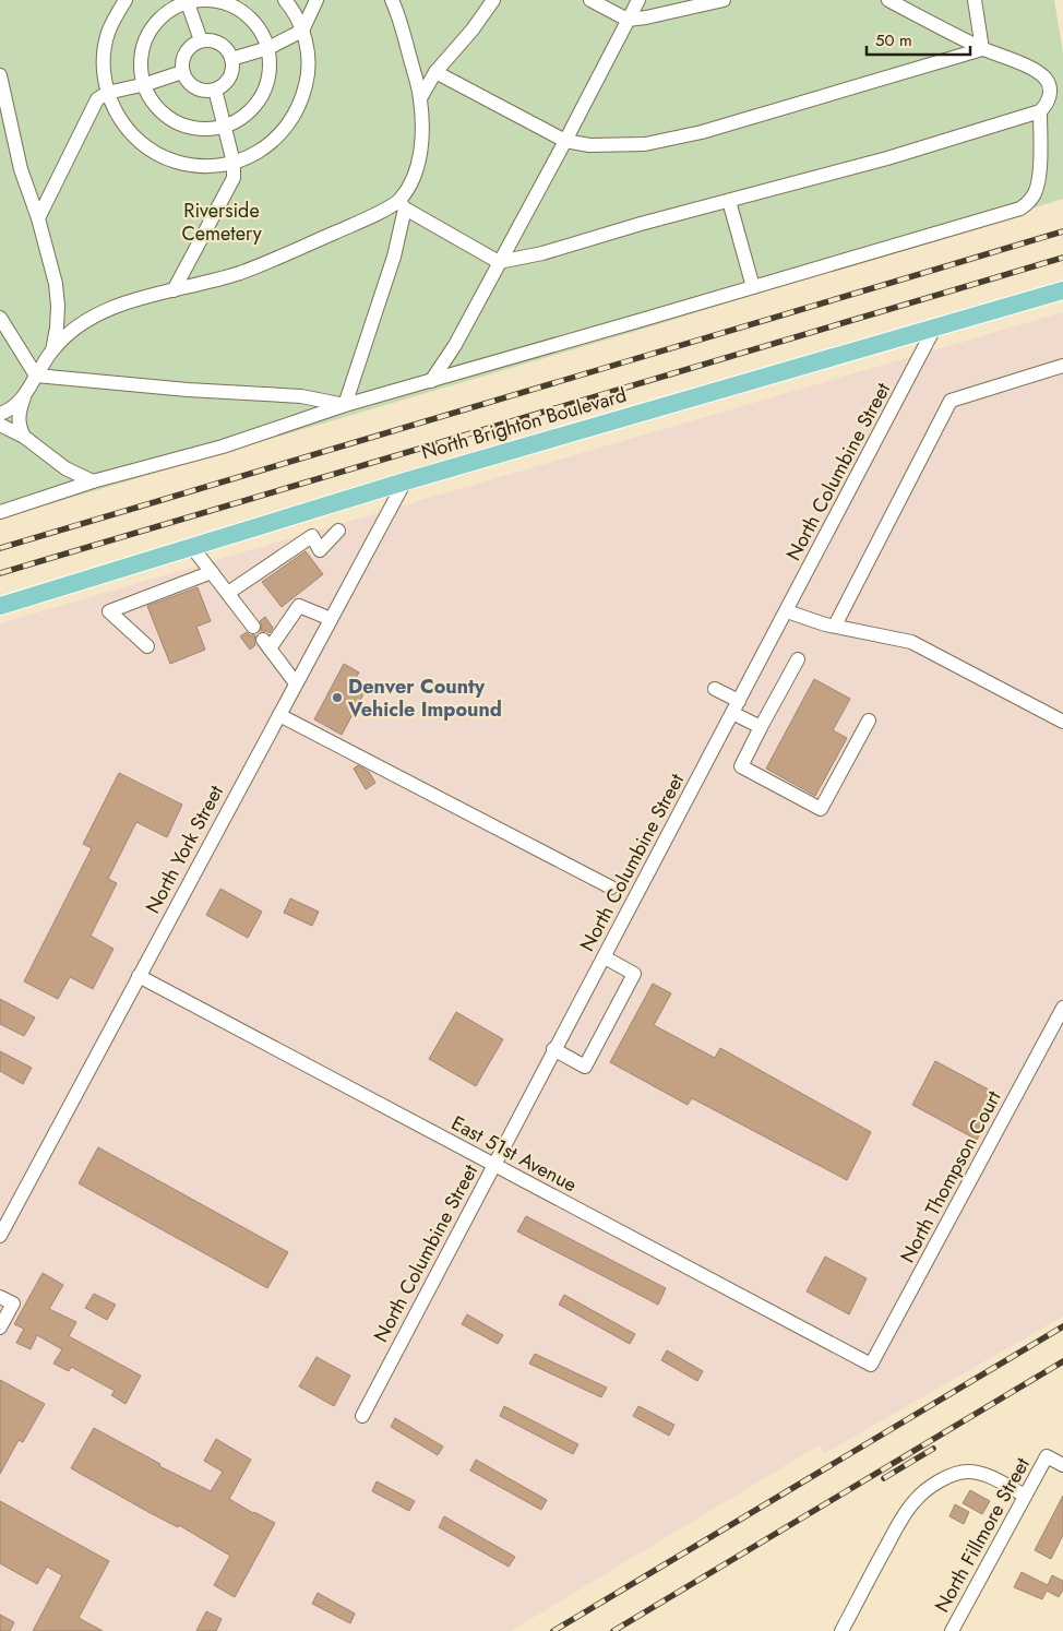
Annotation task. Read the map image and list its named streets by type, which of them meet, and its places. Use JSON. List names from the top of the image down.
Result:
{
  "streets": {
    "main road": ["North Brighton Boulevard"],
    "street": [
      "North Columbine Street",
      "North York Street",
      "East 51st Avenue",
      "North Thompson Court",
      "North Fillmore Street"
    ]
  },
  "crossings": [
    ["North Brighton Boulevard", "North Columbine Street"],
    ["North Brighton Boulevard", "North York Street"],
    ["North Columbine Street", "East 51st Avenue"],
    ["North York Street", "East 51st Avenue"],
    ["East 51st Avenue", "North Thompson Court"]
  ],
  "parks": ["Riverside Cemetery"],
  "places": ["Denver County Vehicle Impound"],
  "scale_bar": "50 m"
}
